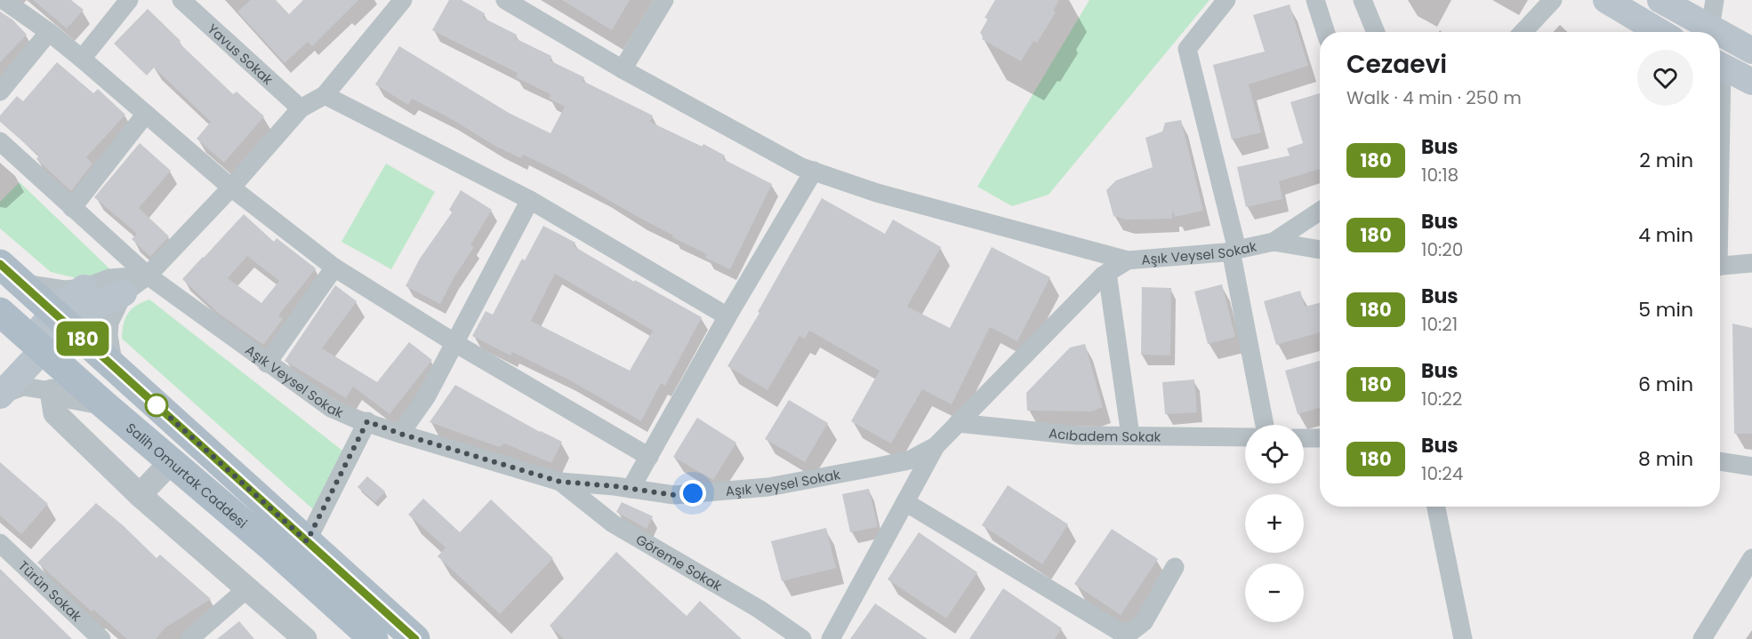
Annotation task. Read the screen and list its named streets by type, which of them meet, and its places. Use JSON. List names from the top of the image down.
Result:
{
  "streets": {
    "main road": ["Salih Omurtak Caddesi"],
    "street": [
      "Yavus Sokak",
      "Aşık Veysel Sokak",
      "Acıbadem Sokak",
      "Göreme Sokak",
      "Türün Sokak"
    ]
  },
  "crossings": [
    ["Aşık Veysel Sokak", "Acıbadem Sokak"],
    ["Aşık Veysel Sokak", "Göreme Sokak"]
  ],
  "lines": ["bus line 180"],
  "page": {
    "on_map": "180",
    "heading": ["Cezaevi", "Walk · 4 min · 250 m"],
    "list": [
      {
        "mark": "180",
        "name": "Bus",
        "note": "10:18",
        "value": "2 min"
      },
      {
        "mark": "180",
        "name": "Bus",
        "note": "10:20",
        "value": "4 min"
      },
      {
        "mark": "180",
        "name": "Bus",
        "note": "10:21",
        "value": "5 min"
      },
      {
        "mark": "180",
        "name": "Bus",
        "note": "10:22",
        "value": "6 min"
      },
      {
        "mark": "180",
        "name": "Bus",
        "note": "10:24",
        "value": "8 min"
      }
    ],
    "map_buttons": ["+", "−"]
  }
}
